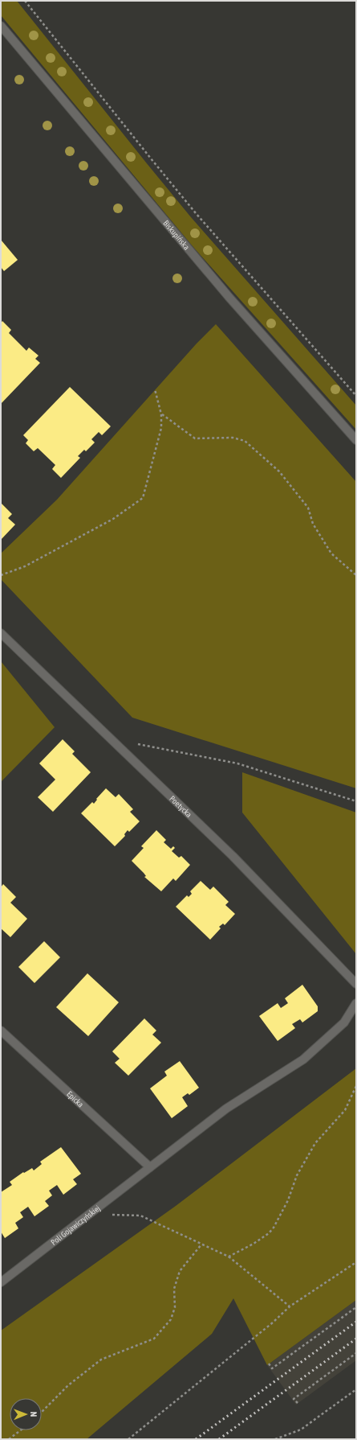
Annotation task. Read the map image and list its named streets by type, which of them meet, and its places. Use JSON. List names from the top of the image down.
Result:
{
  "streets": {
    "street": [
      "Biskupińska",
      "Poetycka",
      "Epicka",
      "Poli Gojawiczyńskiej"
    ]
  },
  "crossings": [
    ["Epicka", "Poli Gojawiczyńskiej"]
  ],
  "north": "right"
}
